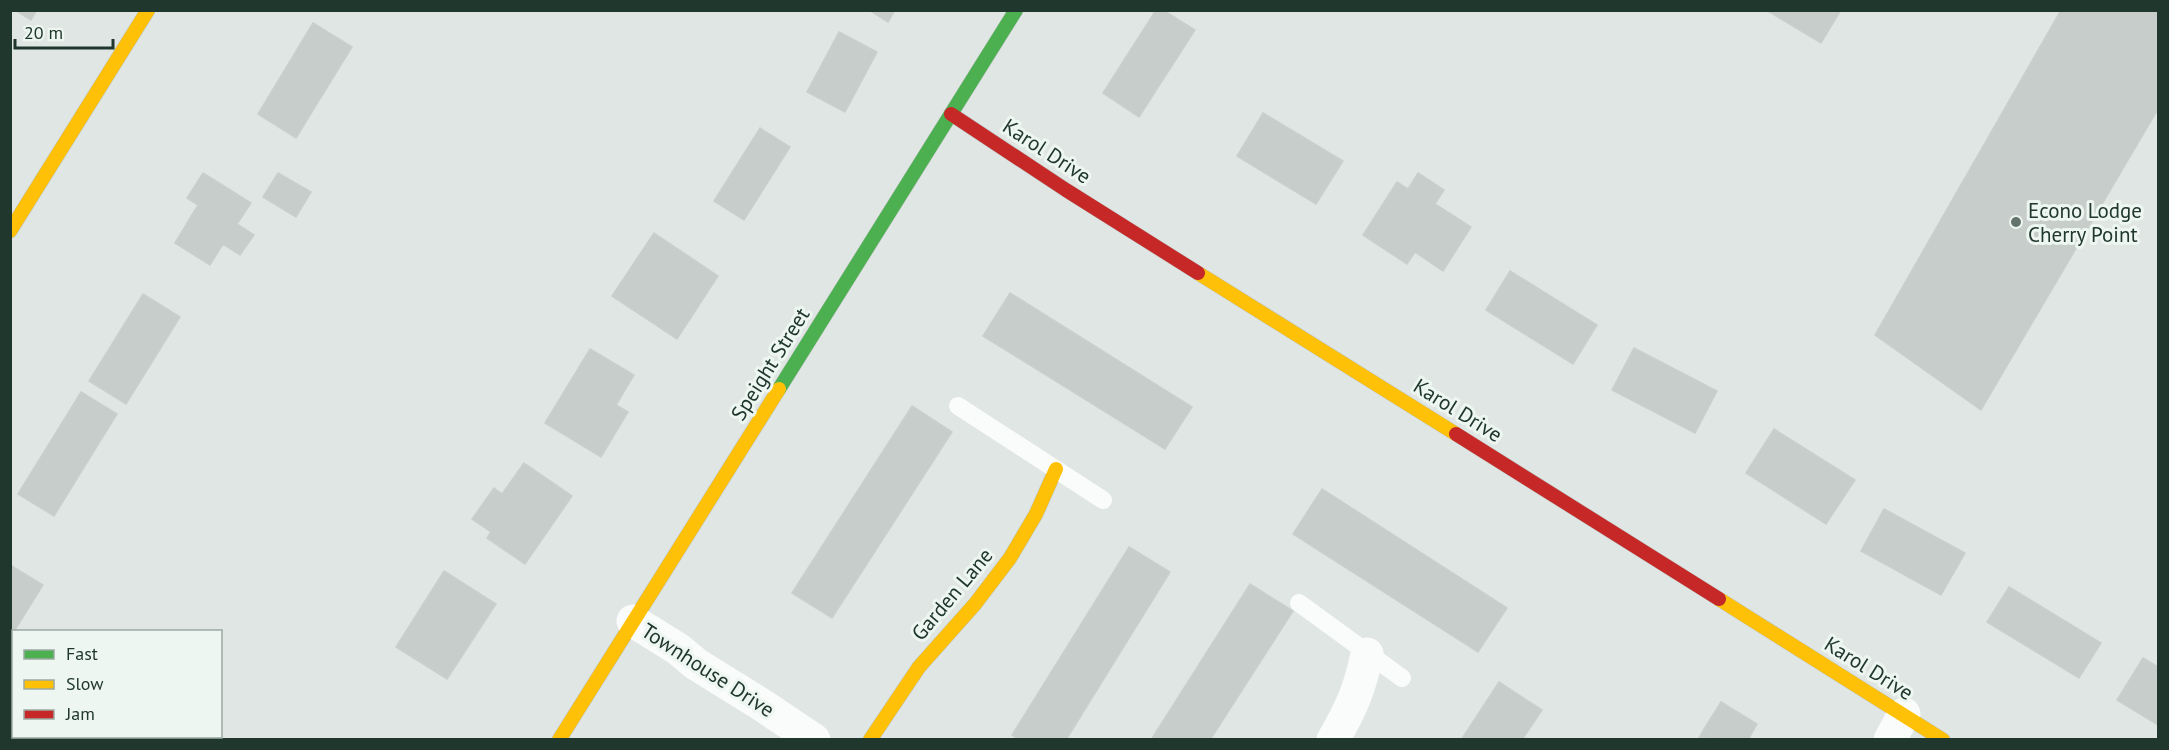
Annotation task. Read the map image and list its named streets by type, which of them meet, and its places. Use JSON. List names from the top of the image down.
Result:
{
  "streets": {
    "street": [
      "Karol Drive",
      "Speight Street",
      "Garden Lane",
      "Townhouse Drive"
    ]
  },
  "crossings": [
    ["Karol Drive", "Speight Street"],
    ["Speight Street", "Townhouse Drive"]
  ],
  "places": ["Econo Lodge Cherry Point"],
  "legend": ["Fast", "Slow", "Jam"],
  "scale_bar": "20 m"
}
